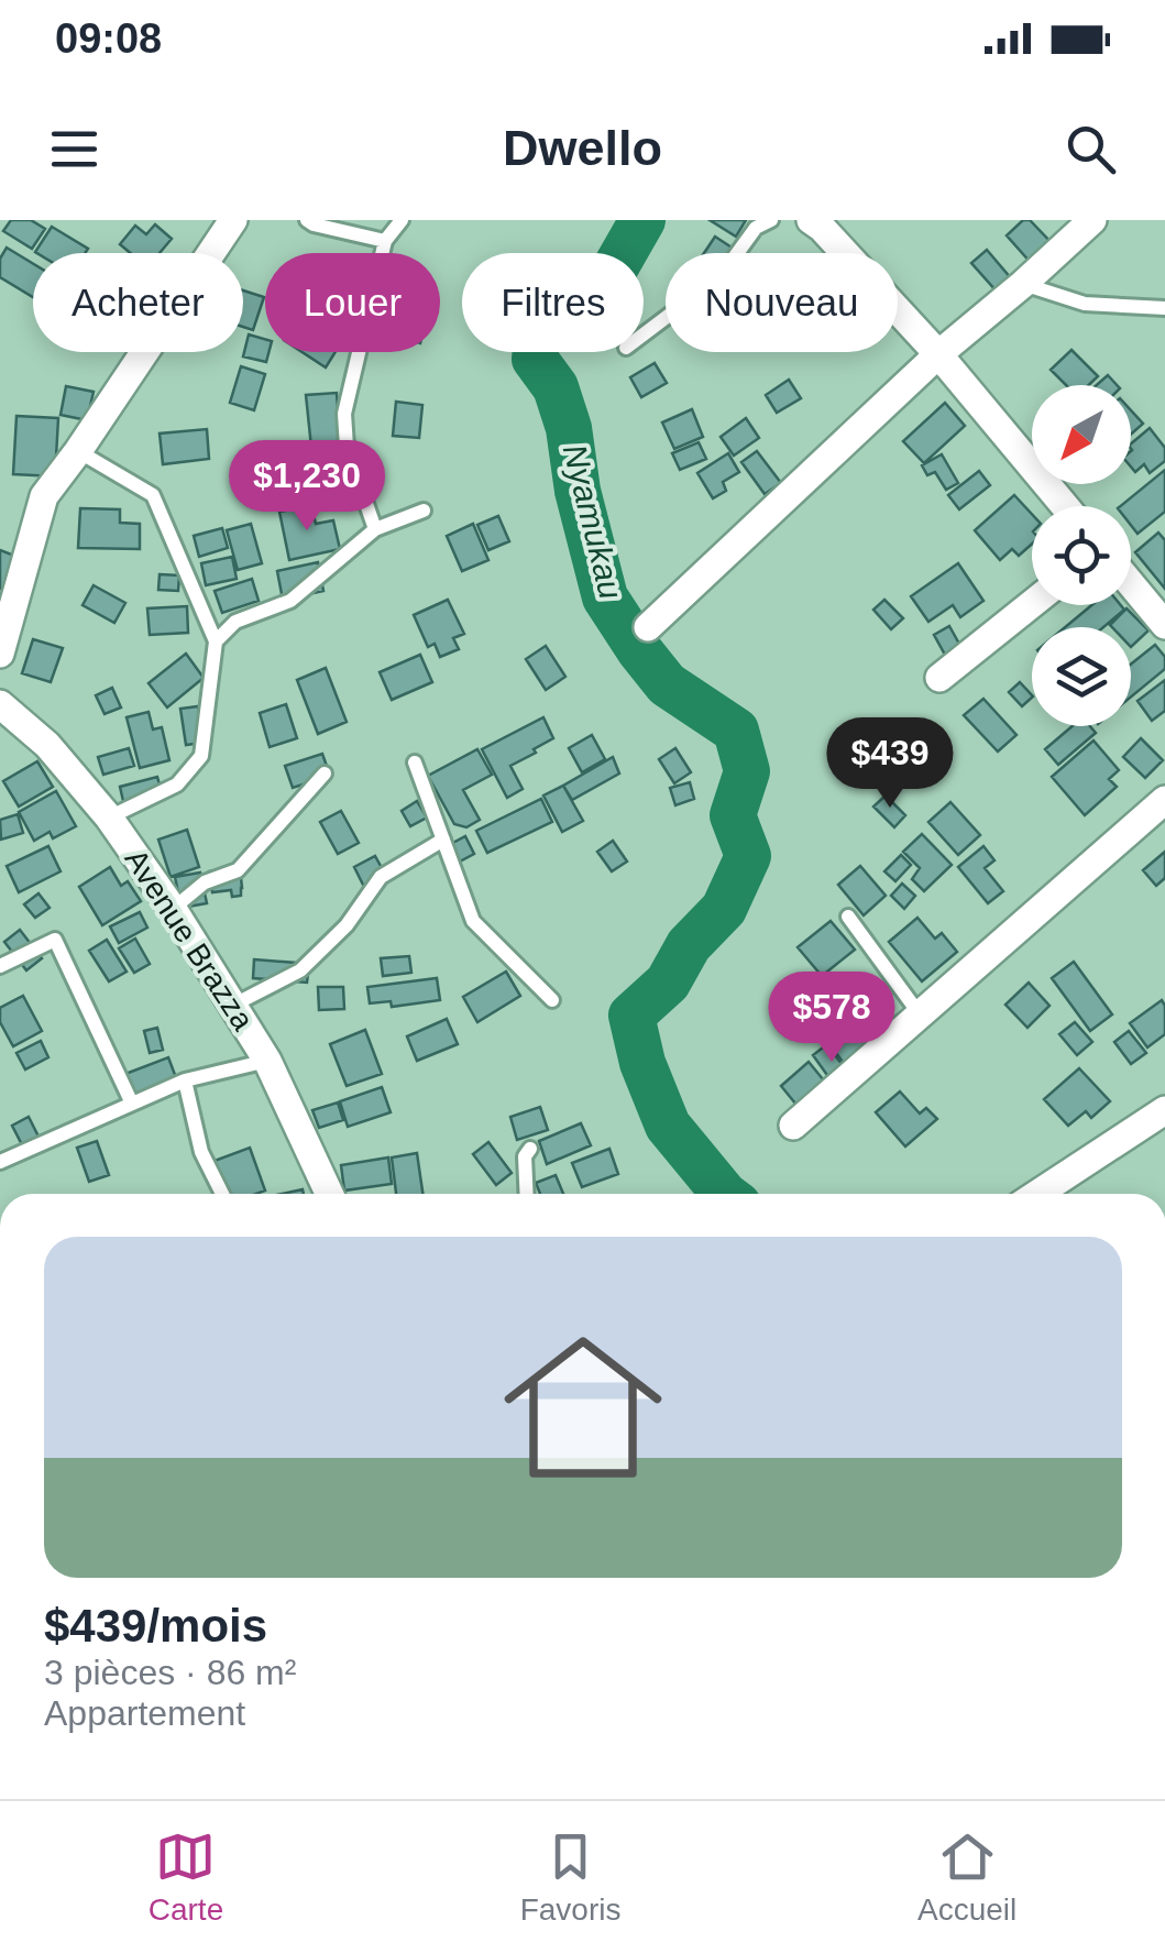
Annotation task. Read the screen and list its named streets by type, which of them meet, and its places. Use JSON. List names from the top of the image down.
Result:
{
  "streets": {
    "street": ["Avenue Brazza"]
  },
  "water": ["Nyamukau"],
  "north": "bottom left",
  "page": {
    "status": "09:08",
    "header": "Dwello",
    "chip": [
      "Acheter",
      "Louer",
      "Filtres",
      "Nouveau"
    ],
    "price": ["$1,230", "$439", "$578"],
    "list": [
      {
        "name": "$439/mois",
        "note": "3 pièces · 86 m² · Appartement"
      }
    ],
    "tabs": ["Carte", "Favoris", "Accueil"]
  }
}
